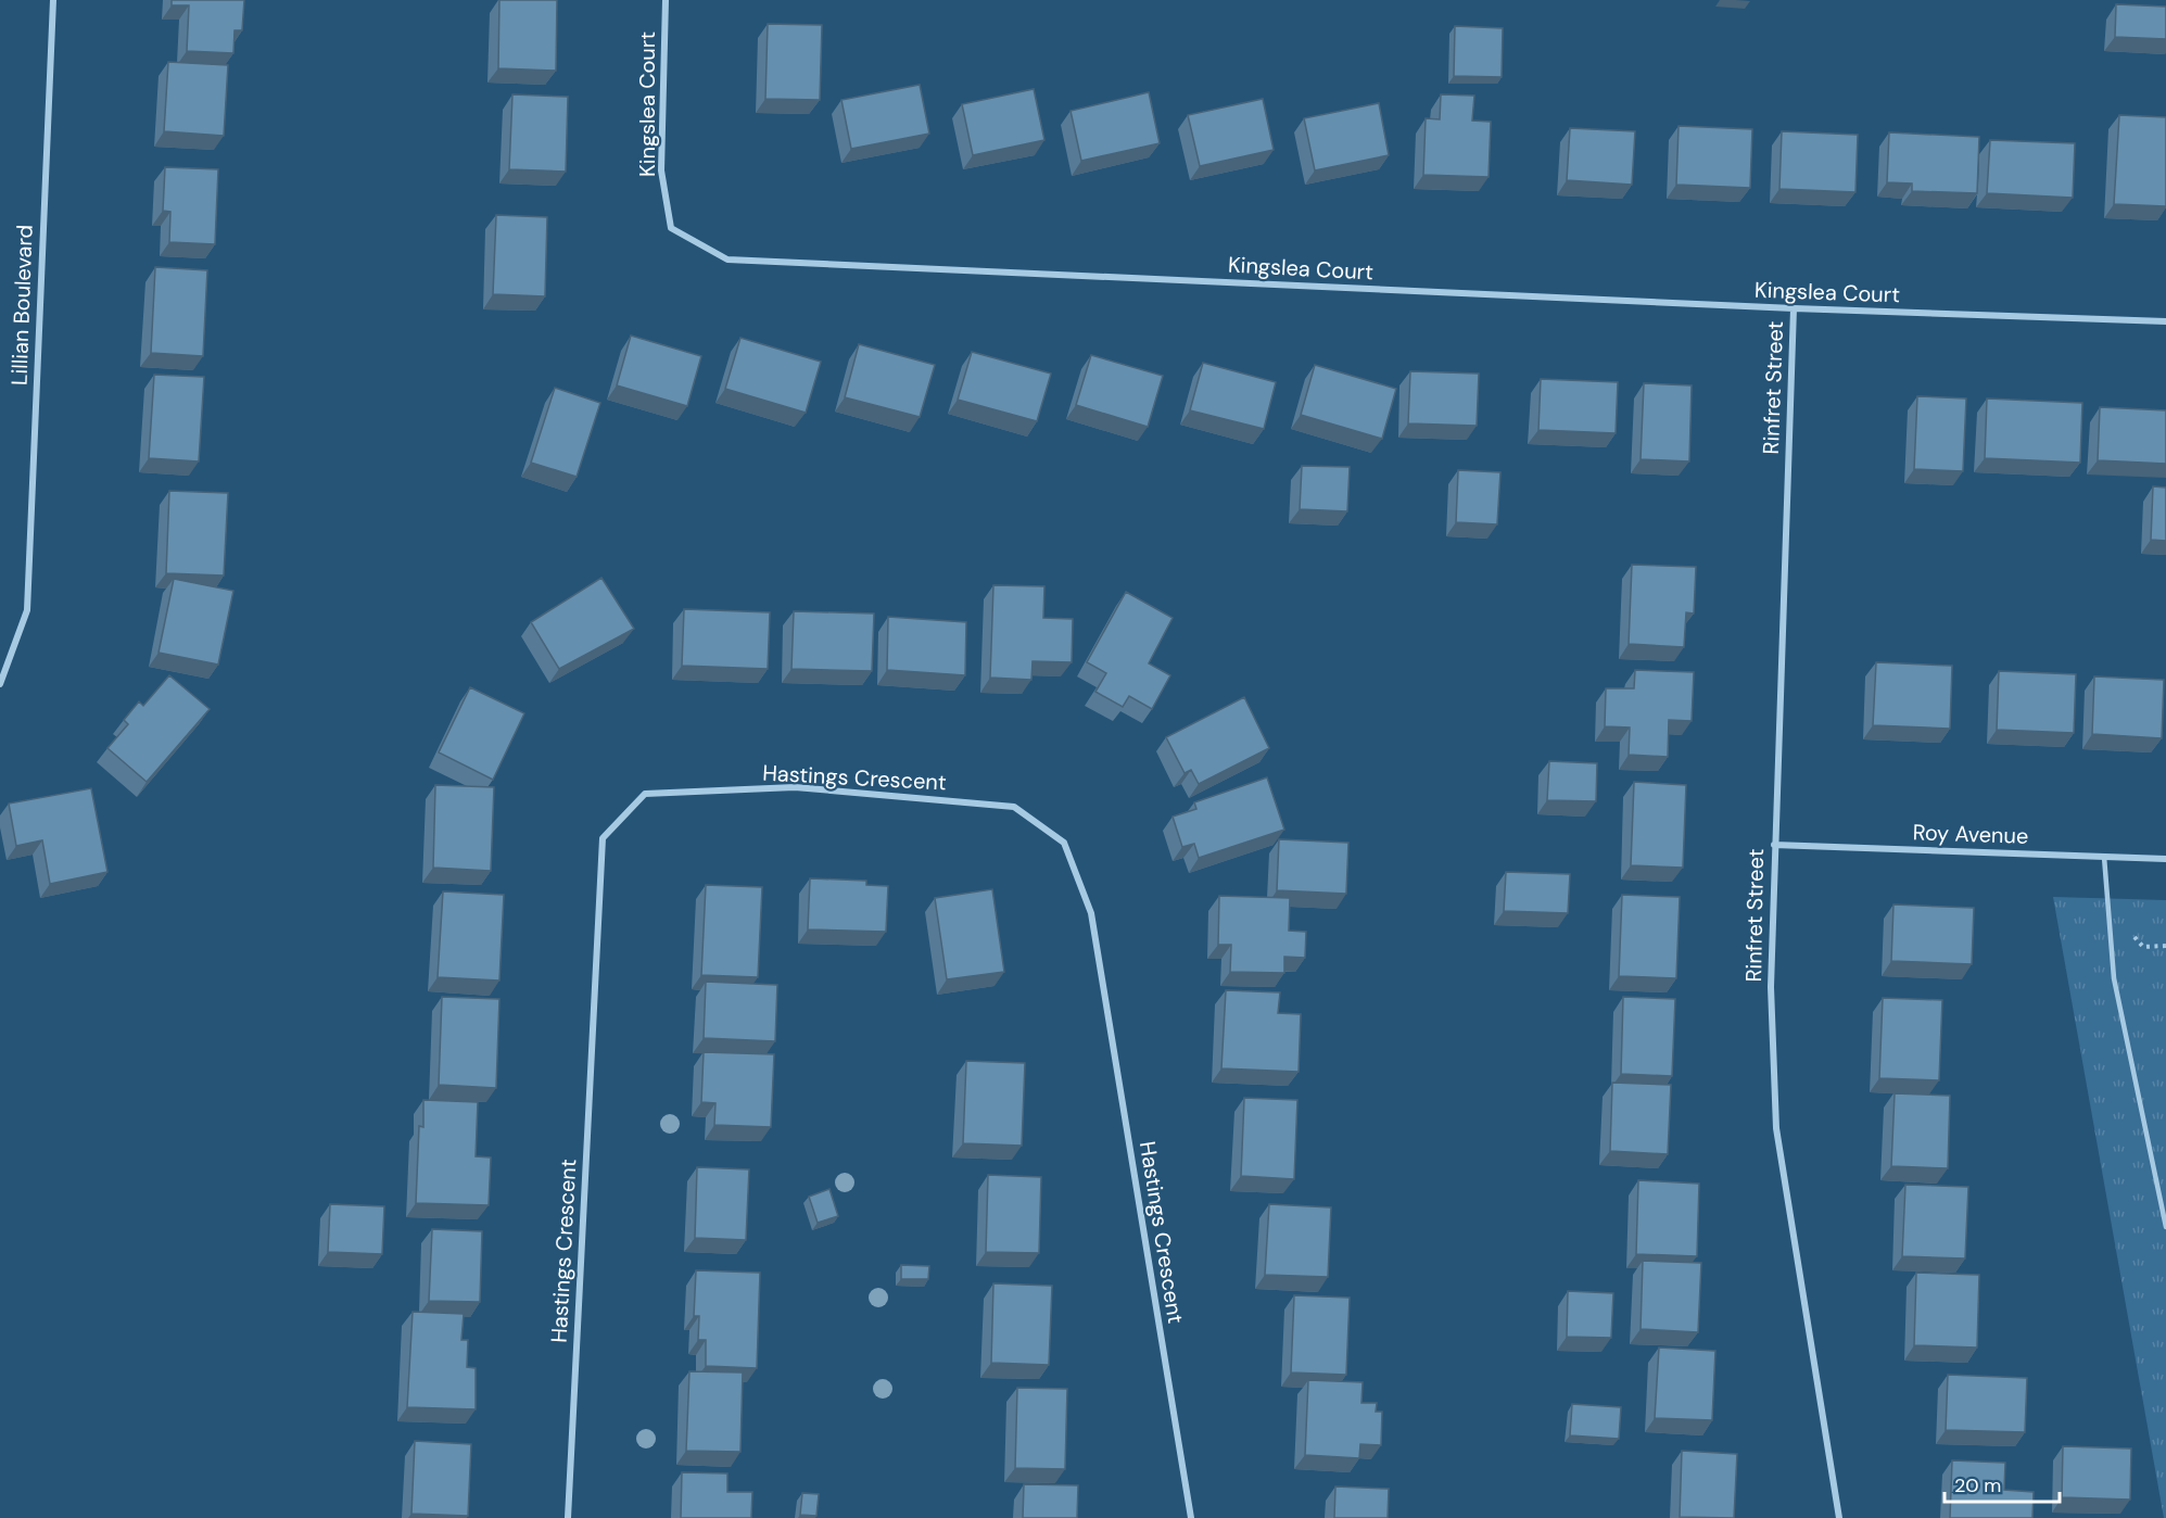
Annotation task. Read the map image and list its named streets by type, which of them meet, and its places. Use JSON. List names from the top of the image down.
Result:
{
  "streets": {
    "street": [
      "Kingslea Court",
      "Lillian Boulevard",
      "Rinfret Street",
      "Hastings Crescent",
      "Roy Avenue"
    ]
  },
  "crossings": [
    ["Kingslea Court", "Rinfret Street"],
    ["Rinfret Street", "Roy Avenue"]
  ],
  "scale_bar": "20 m"
}
